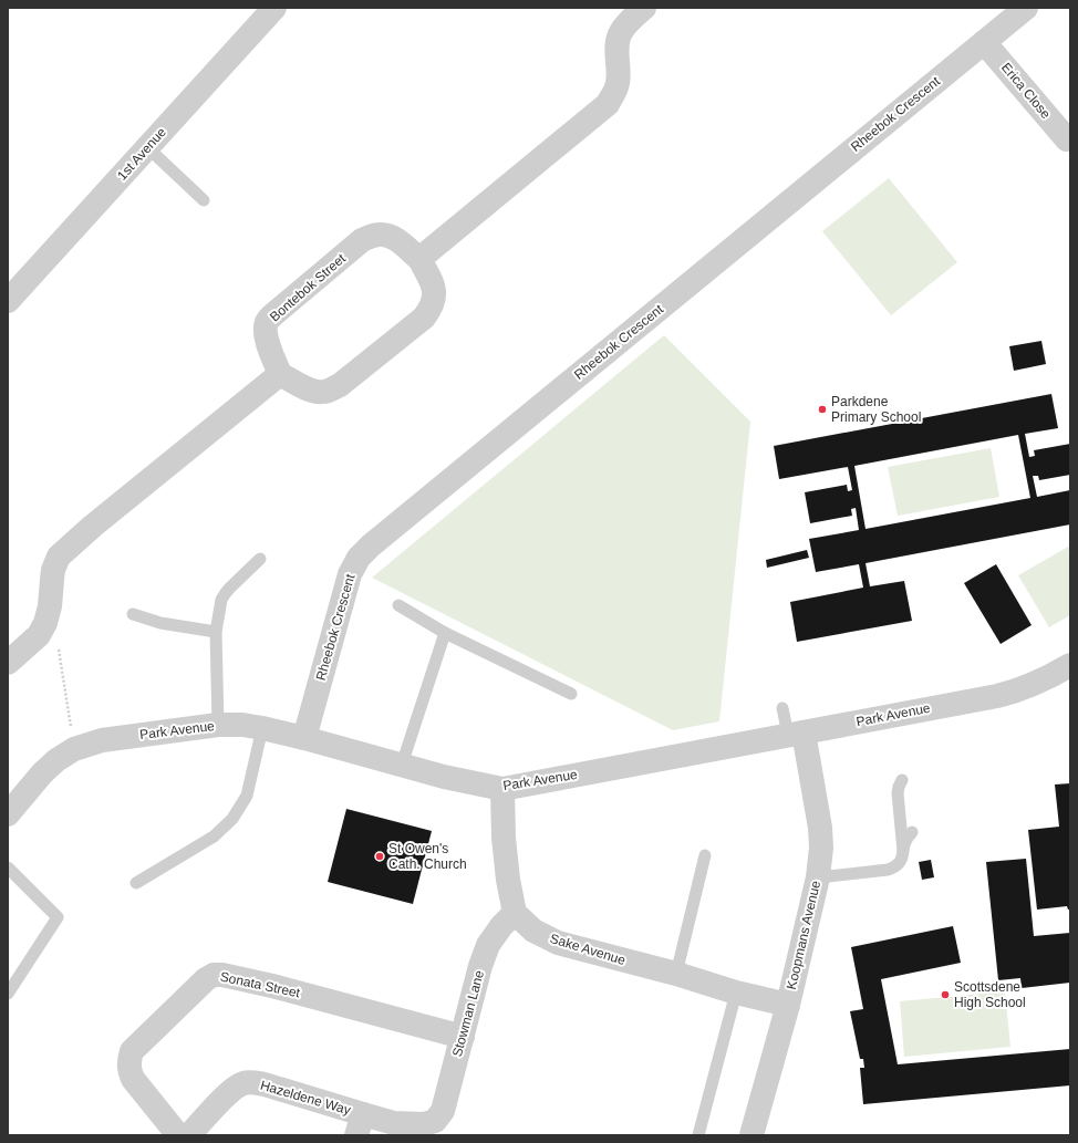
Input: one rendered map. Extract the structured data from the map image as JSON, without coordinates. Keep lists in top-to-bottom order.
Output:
{
  "streets": {
    "street": [
      "Erica Close",
      "Rheebok Crescent",
      "1st Avenue",
      "Bontebok Street",
      "Park Avenue",
      "Koopmans Avenue",
      "Sake Avenue",
      "Sonata Street",
      "Stowman Lane",
      "Hazeldene Way"
    ]
  },
  "crossings": [
    ["Erica Close", "Rheebok Crescent"],
    ["Rheebok Crescent", "Park Avenue"],
    ["Park Avenue", "Koopmans Avenue"],
    ["Koopmans Avenue", "Sake Avenue"],
    ["Sake Avenue", "Stowman Lane"],
    ["Sonata Street", "Stowman Lane"],
    ["Stowman Lane", "Hazeldene Way"]
  ],
  "places": ["Parkdene Primary School", "St Owen's Cath. Church", "Scottsdene High School"]
}
